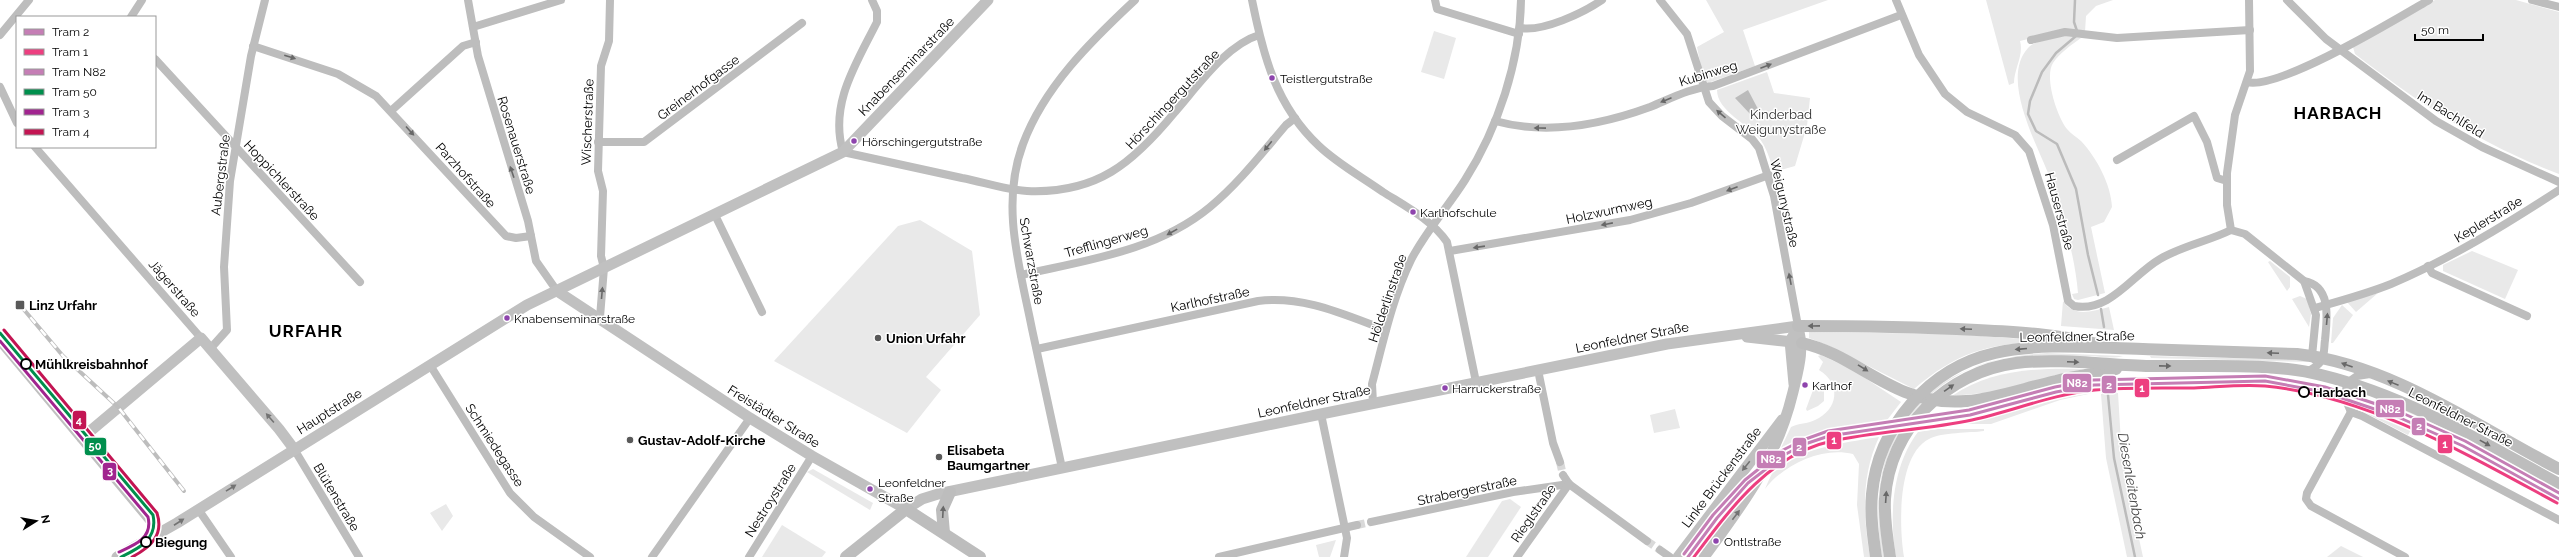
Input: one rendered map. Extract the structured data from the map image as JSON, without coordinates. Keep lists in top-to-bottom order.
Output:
{
  "streets": {
    "main road": ["Leonfeldner Straße", "Freistädter Straße"],
    "street": [
      "Knabenseminarstraße",
      "Kubinweg",
      "Greinerhofgasse",
      "Hörschingergutstraße",
      "Im Bachlfeld",
      "Wischerstraße",
      "Rosenauerstraße",
      "Aubergstraße",
      "Parzhofstraße",
      "Hoppichlerstraße",
      "Weigunystraße",
      "Holzwurmweg",
      "Hauserstraße",
      "Keplerstraße",
      "Trefflingerweg",
      "Schwarzstraße",
      "Jägerstraße",
      "Hölderlinstraße",
      "Karlhofstraße",
      "Hauptstraße",
      "Schmiedegasse",
      "Linke Brückenstraße",
      "Strabergerstraße",
      "Blütenstraße",
      "Nestroystraße",
      "Rieglstraße"
    ]
  },
  "crossings": [
    ["Knabenseminarstraße", "Hörschingergutstraße"],
    ["Knabenseminarstraße", "Wischerstraße"],
    ["Knabenseminarstraße", "Rosenauerstraße"],
    ["Knabenseminarstraße", "Hauptstraße"],
    ["Knabenseminarstraße", "Freistädter Straße"],
    ["Kubinweg", "Weigunystraße"],
    ["Kubinweg", "Hauserstraße"],
    ["Kubinweg", "Hölderlinstraße"],
    ["Greinerhofgasse", "Wischerstraße"],
    ["Hörschingergutstraße", "Schwarzstraße"],
    ["Rosenauerstraße", "Parzhofstraße"],
    ["Rosenauerstraße", "Hauptstraße"],
    ["Rosenauerstraße", "Freistädter Straße"],
    ["Aubergstraße", "Parzhofstraße"],
    ["Aubergstraße", "Hoppichlerstraße"],
    ["Aubergstraße", "Jägerstraße"],
    ["Weigunystraße", "Holzwurmweg"],
    ["Weigunystraße", "Leonfeldner Straße"],
    ["Weigunystraße", "Linke Brückenstraße"],
    ["Trefflingerweg", "Schwarzstraße"],
    ["Schwarzstraße", "Karlhofstraße"],
    ["Schwarzstraße", "Leonfeldner Straße"],
    ["Jägerstraße", "Hauptstraße"],
    ["Jägerstraße", "Blütenstraße"],
    ["Hölderlinstraße", "Karlhofstraße"],
    ["Hölderlinstraße", "Leonfeldner Straße"],
    ["Leonfeldner Straße", "Freistädter Straße"],
    ["Leonfeldner Straße", "Linke Brückenstraße"],
    ["Hauptstraße", "Freistädter Straße"],
    ["Hauptstraße", "Schmiedegasse"],
    ["Hauptstraße", "Blütenstraße"],
    ["Freistädter Straße", "Nestroystraße"],
    ["Strabergerstraße", "Rieglstraße"]
  ],
  "one_way": [
    "Rosenauerstraße",
    "Parzhofstraße",
    "Weigunystraße",
    "Holzwurmweg",
    "Trefflingerweg"
  ],
  "districts": ["HARBACH", "URFAHR"],
  "water": ["Diesenleitenbach"],
  "parks": ["Kinderbad Weigunystraße"],
  "places": {
    "other": [
      "Teistlergutstraße",
      "Hörschingergutstraße",
      "Karlhofschule",
      "Knabenseminarstraße",
      "Union Urfahr",
      "Mühlkreisbahnhof",
      "Karlhof",
      "Harruckerstraße",
      "Harbach",
      "Gustav-Adolf-Kirche",
      "Elisabeta Baumgartner",
      "Leonfeldner Straße",
      "Ontlstraße",
      "Biegung"
    ],
    "transit": ["Linz Urfahr"]
  },
  "lines": [
    "tram line 4",
    "tram line 50",
    "tram line 3",
    "tram line N82",
    "tram line 2",
    "tram line 1"
  ],
  "legend": [
    "Tram 2",
    "Tram 1",
    "Tram N82",
    "Tram 50",
    "Tram 3",
    "Tram 4"
  ],
  "scale_bar": "50 m",
  "north": "right"
}
